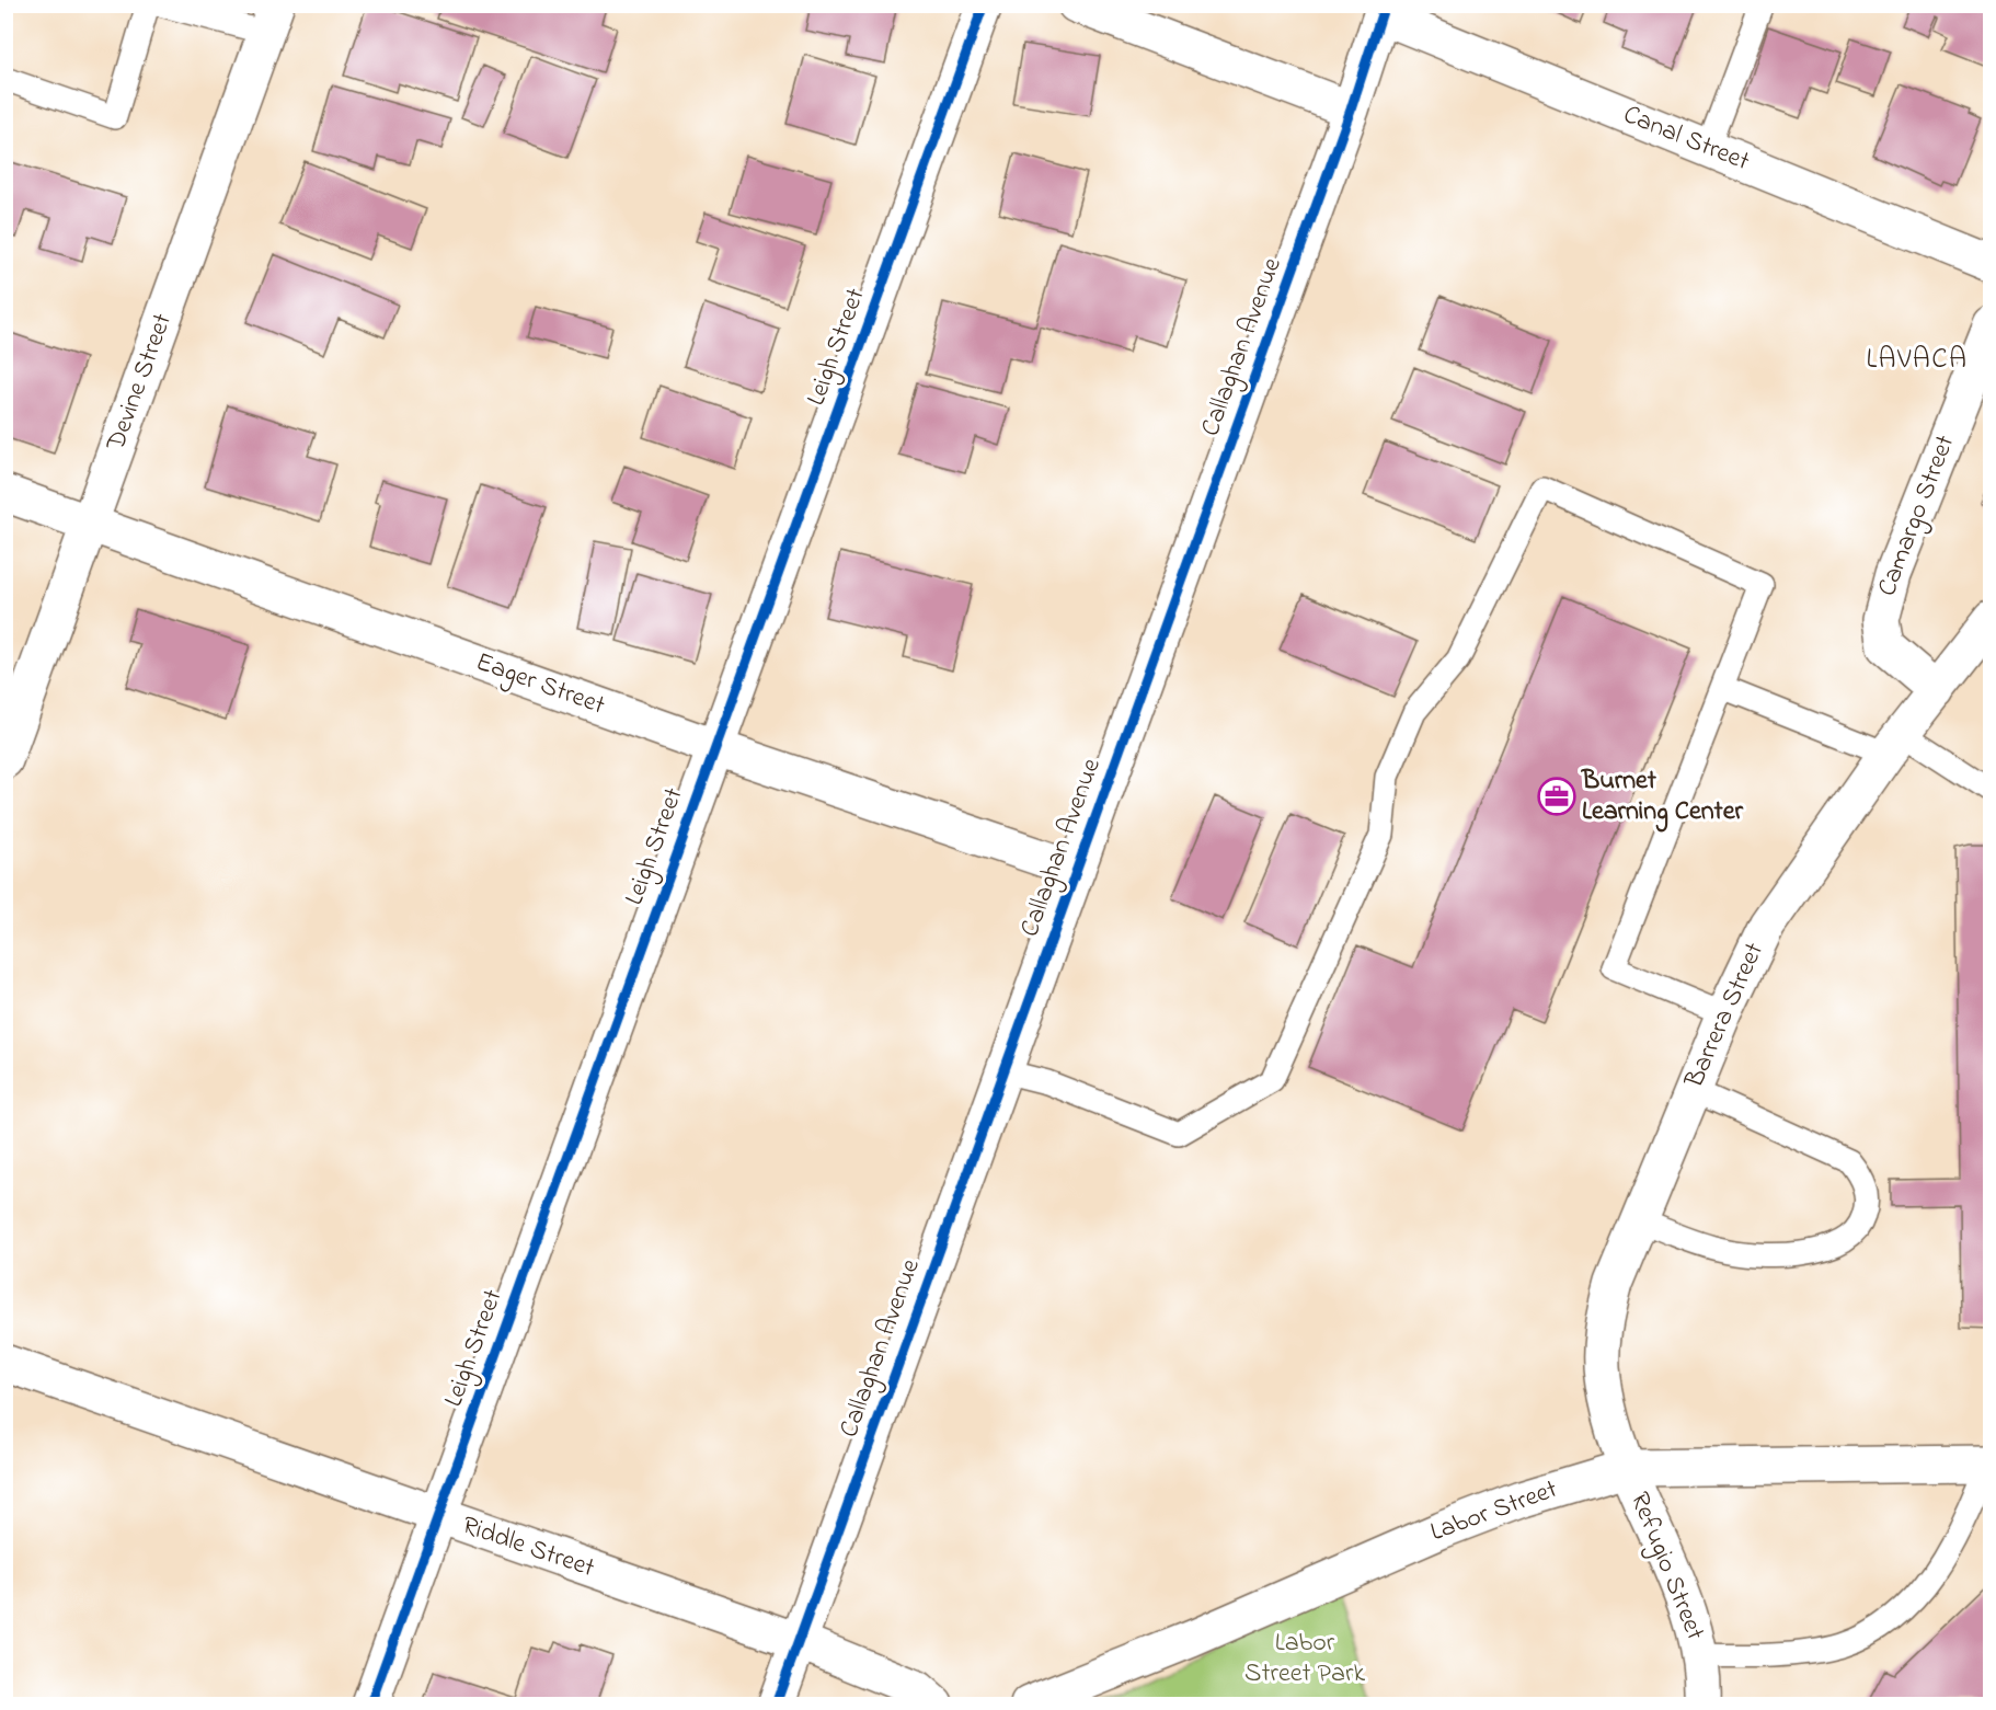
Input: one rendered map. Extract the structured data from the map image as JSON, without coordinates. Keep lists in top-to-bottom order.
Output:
{
  "streets": {
    "street": [
      "Canal Street",
      "Leigh Street",
      "Callaghan Avenue",
      "Devine Street",
      "Camargo Street",
      "Eager Street",
      "Barrera Street",
      "Labor Street",
      "Riddle Street",
      "Refugio Street"
    ]
  },
  "crossings": [
    ["Canal Street", "Callaghan Avenue"],
    ["Leigh Street", "Eager Street"],
    ["Leigh Street", "Riddle Street"],
    ["Callaghan Avenue", "Eager Street"],
    ["Callaghan Avenue", "Riddle Street"],
    ["Devine Street", "Eager Street"],
    ["Camargo Street", "Barrera Street"],
    ["Barrera Street", "Labor Street"],
    ["Barrera Street", "Refugio Street"],
    ["Labor Street", "Refugio Street"]
  ],
  "districts": ["LAVACA"],
  "parks": ["Labor Street Park"],
  "places": {
    "office": ["Burnet Learning Center"]
  }
}
